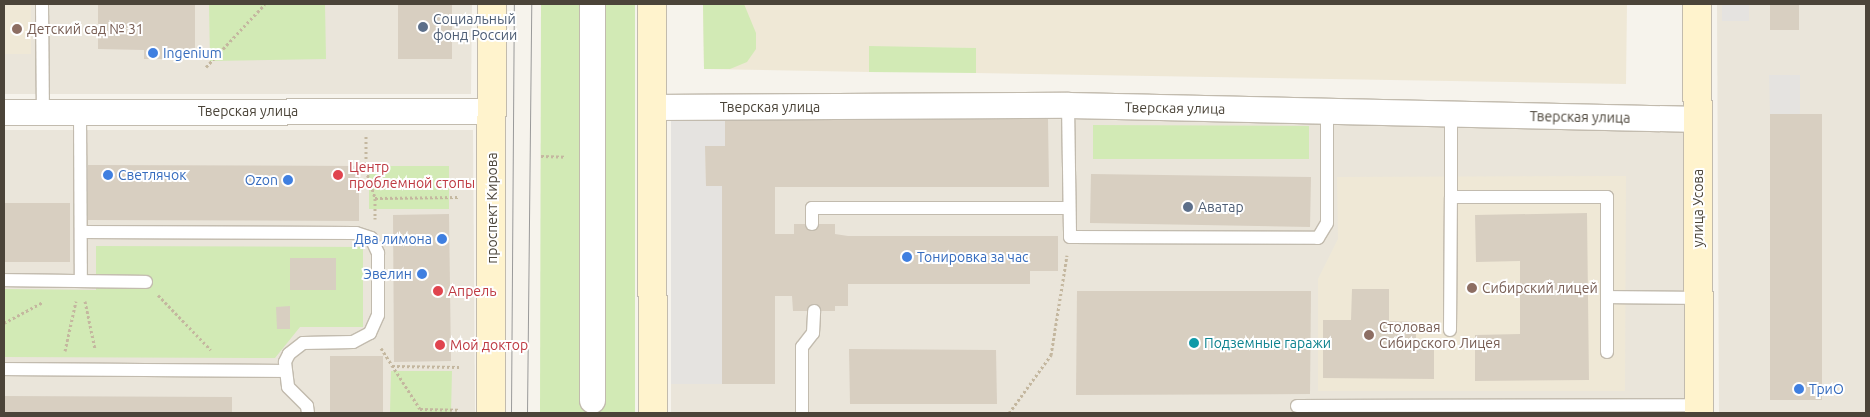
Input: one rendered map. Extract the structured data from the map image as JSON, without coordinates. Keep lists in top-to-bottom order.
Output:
{
  "streets": {
    "main road": ["проспект Кирова", "улица Усова"],
    "street": ["Тверская улица"]
  },
  "crossings": [
    ["Тверская улица", "проспект Кирова"],
    ["Тверская улица", "улица Усова"]
  ],
  "places": [
    "Социальный фонд России",
    "Детский сад № 31",
    "Ingenium",
    "Светлячок",
    "Центр проблемной стопы",
    "Ozon",
    "Аватар",
    "Два лимона",
    "Тонировка за час",
    "Эвелин",
    "Сибирский лицей",
    "Апрель",
    "Столовая Сибирского Лицея",
    "Подземные гаражи",
    "Мой доктор",
    "ТриО"
  ]
}
